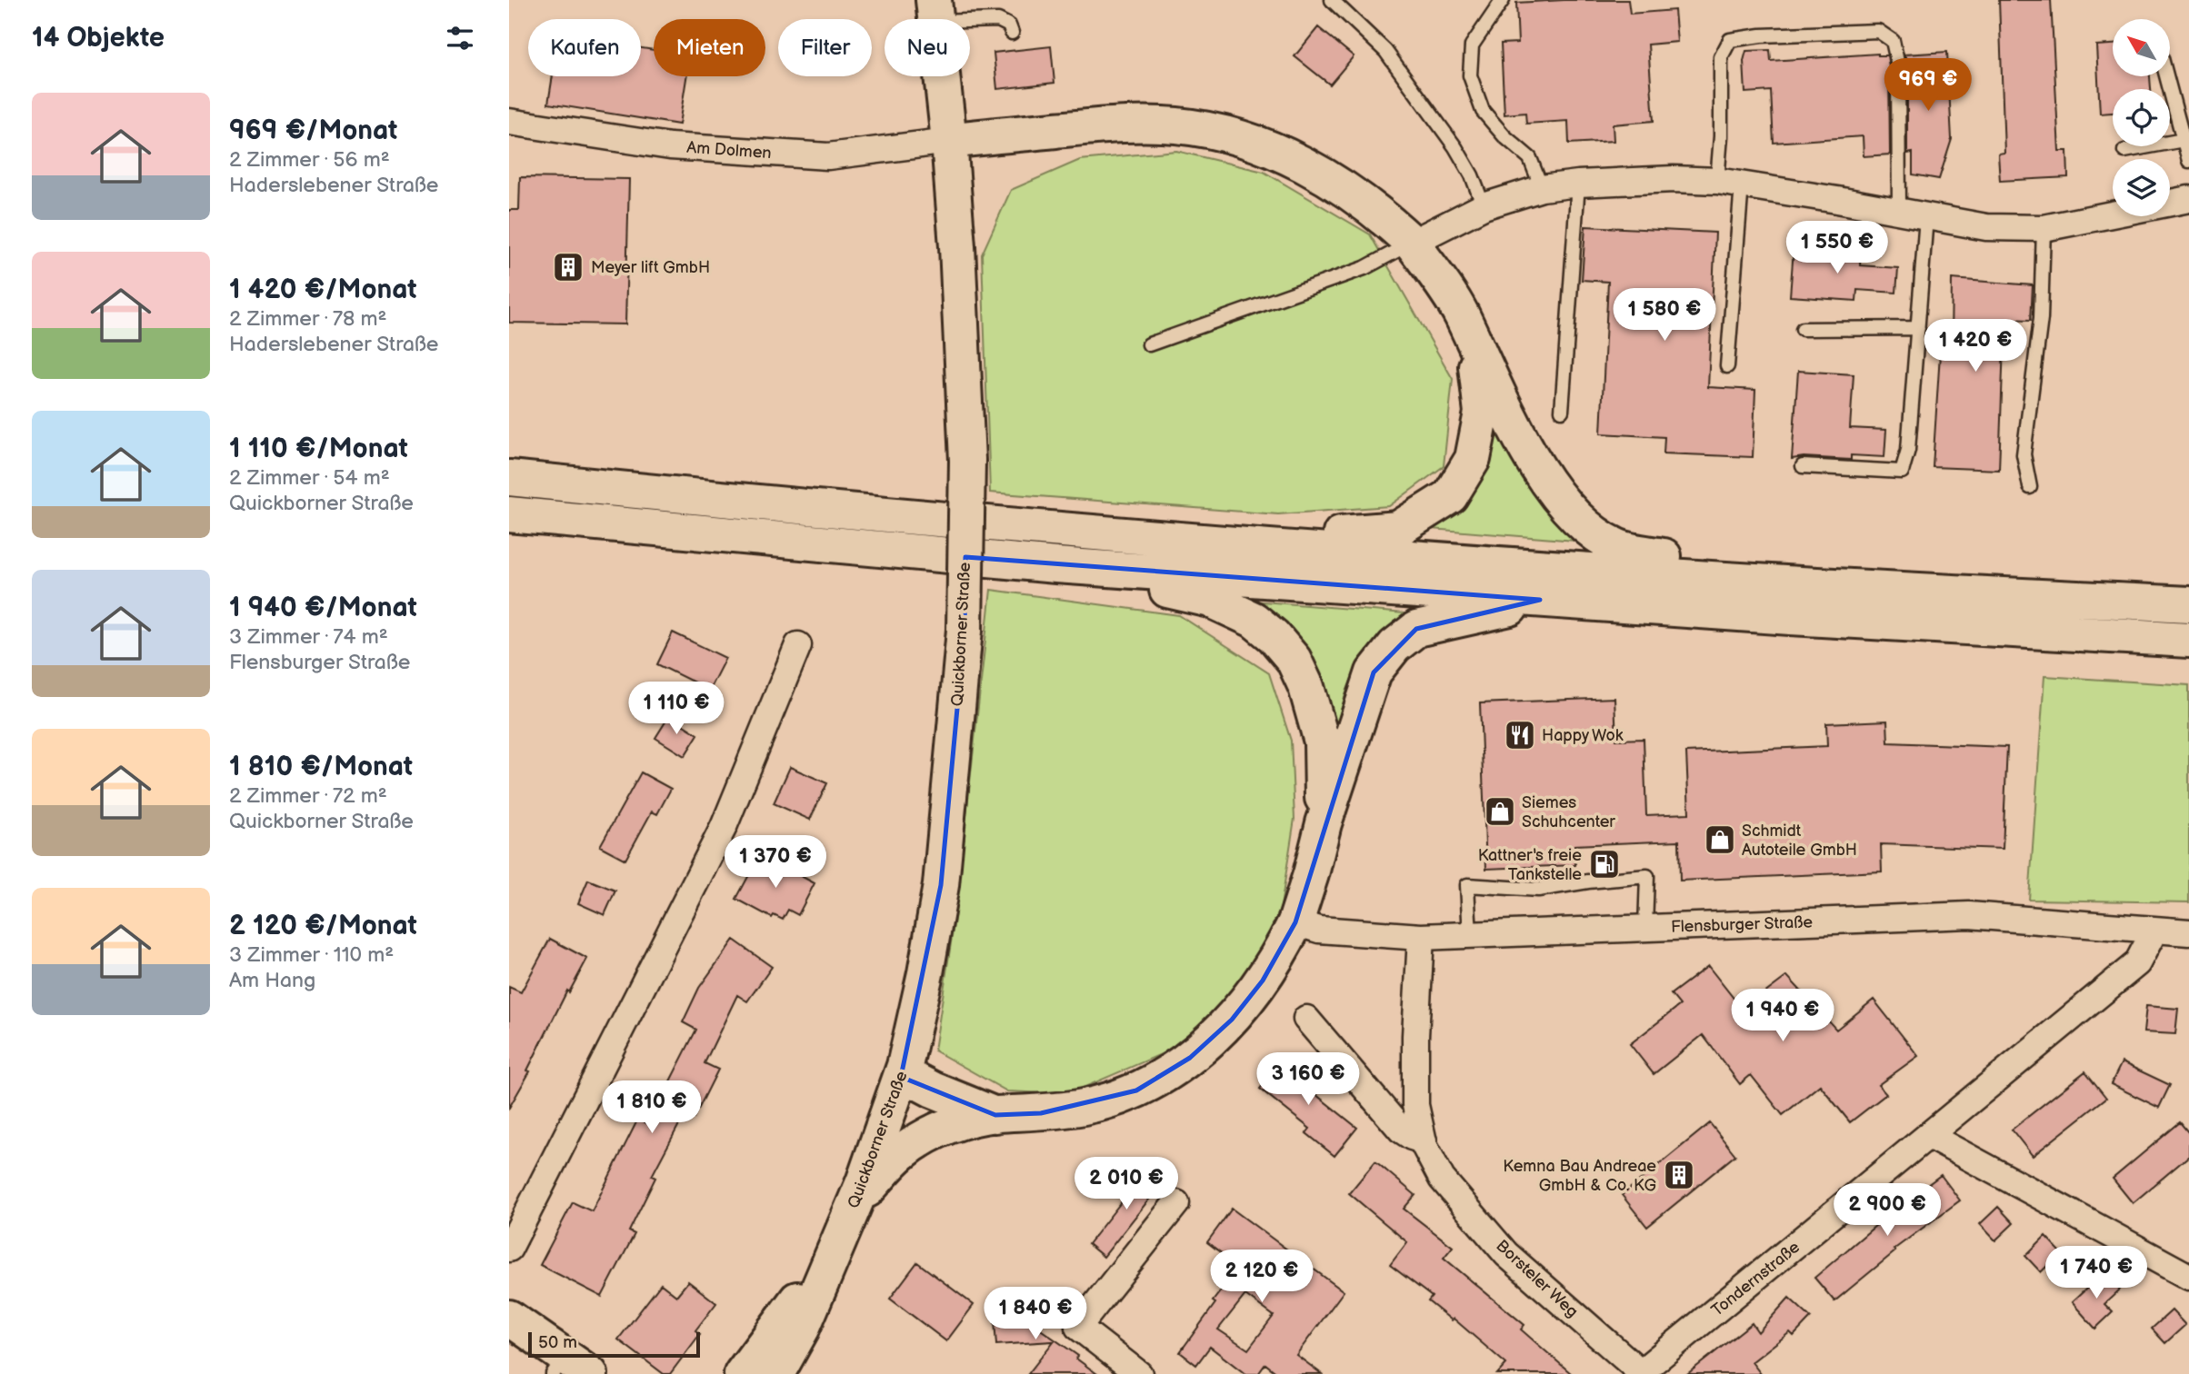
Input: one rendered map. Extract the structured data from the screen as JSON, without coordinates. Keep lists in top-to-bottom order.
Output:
{
  "streets": {
    "main road": ["Quickborner Straße"],
    "street": [
      "Am Dolmen",
      "Flensburger Straße",
      "Borsteler Weg",
      "Tondernstraße"
    ]
  },
  "crossings": [
    ["Am Dolmen", "Quickborner Straße"],
    ["Flensburger Straße", "Borsteler Weg"],
    ["Flensburger Straße", "Tondernstraße"],
    ["Borsteler Weg", "Tondernstraße"]
  ],
  "places": {
    "building": ["Meyer lift GmbH", "Kemna Bau Andreae GmbH & Co. KG"],
    "restaurant": ["Happy Wok"],
    "shop": ["Siemes Schuhcenter", "Schmidt Autoteile GmbH"],
    "fuel station": ["Kattner's freie Tankstelle"]
  },
  "scale_bar": "50 m",
  "north": "top left",
  "page": {
    "heading": "14 Objekte",
    "chip": [
      "Kaufen",
      "Mieten",
      "Filter",
      "Neu"
    ],
    "price": [
      "969 €",
      "1 550 €",
      "1 580 €",
      "1 420 €",
      "1 110 €",
      "1 370 €",
      "1 940 €",
      "3 160 €",
      "1 810 €",
      "2 010 €",
      "2 900 €",
      "1 740 €",
      "2 120 €",
      "1 840 €"
    ],
    "list": [
      {
        "name": "969 €/Monat",
        "note": "2 Zimmer · 56 m² · Haderslebener Straße"
      },
      {
        "name": "1 420 €/Monat",
        "note": "2 Zimmer · 78 m² · Haderslebener Straße"
      },
      {
        "name": "1 110 €/Monat",
        "note": "2 Zimmer · 54 m² · Quickborner Straße"
      },
      {
        "name": "1 940 €/Monat",
        "note": "3 Zimmer · 74 m² · Flensburger Straße"
      },
      {
        "name": "1 810 €/Monat",
        "note": "2 Zimmer · 72 m² · Quickborner Straße"
      },
      {
        "name": "2 120 €/Monat",
        "note": "3 Zimmer · 110 m² · Am Hang"
      }
    ],
    "scale": "50 m"
  }
}
